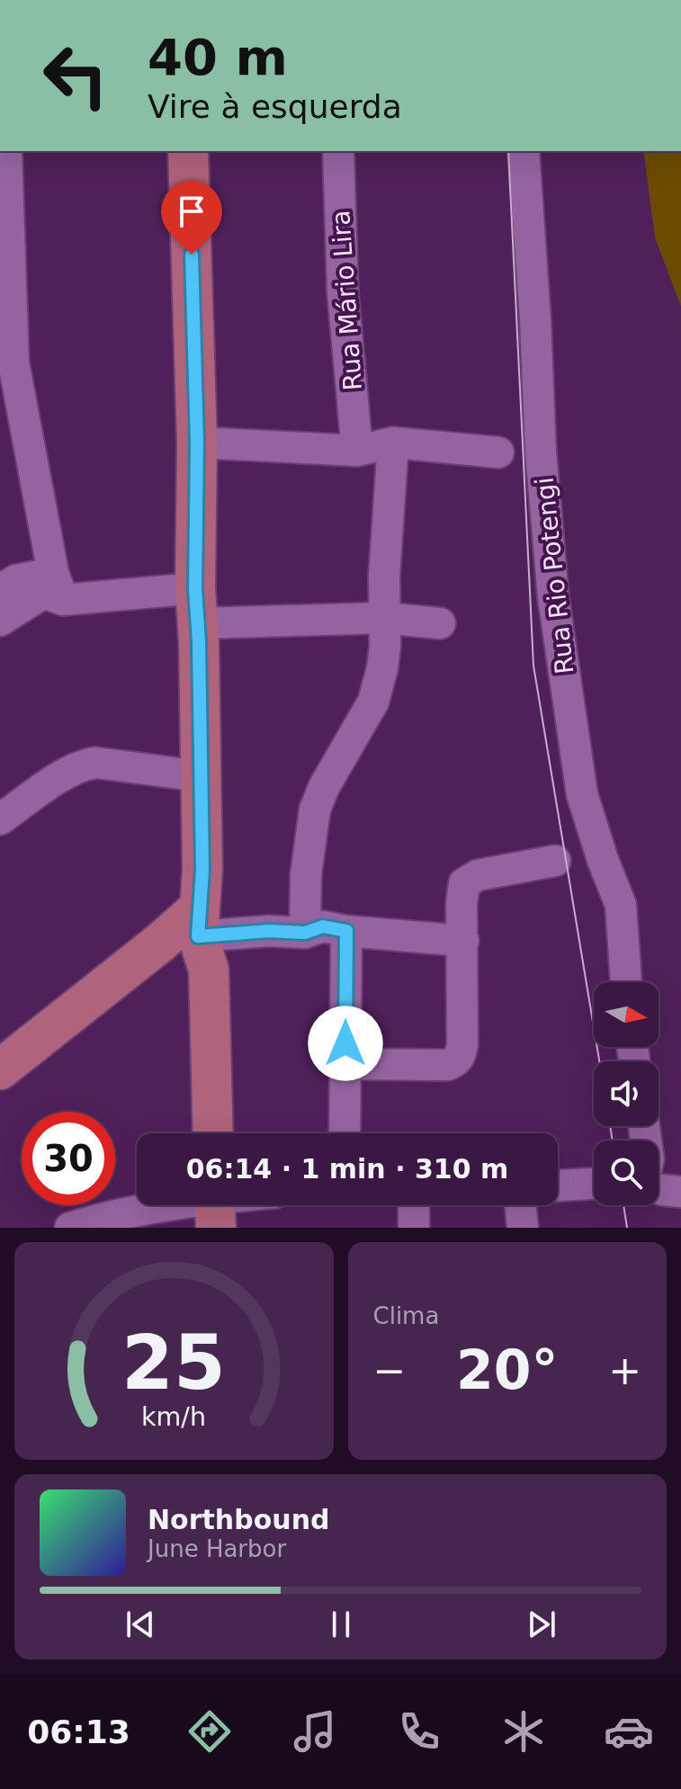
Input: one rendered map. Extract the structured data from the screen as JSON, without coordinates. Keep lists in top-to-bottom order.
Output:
{
  "streets": {
    "street": ["Rua Mário Lira", "Rua Rio Potengi"]
  },
  "north": "right",
  "page": {
    "turn": ["40 m", "Vire à esquerda"],
    "limit": "30",
    "trip": "06:14 · 1 min · 310 m",
    "tile": "Clima",
    "heat": ["−", "20°", "+"],
    "song": ["Northbound", "June Harbor"],
    "tabs": "06:13",
    "gauge": ["25", "km/h"]
  }
}
